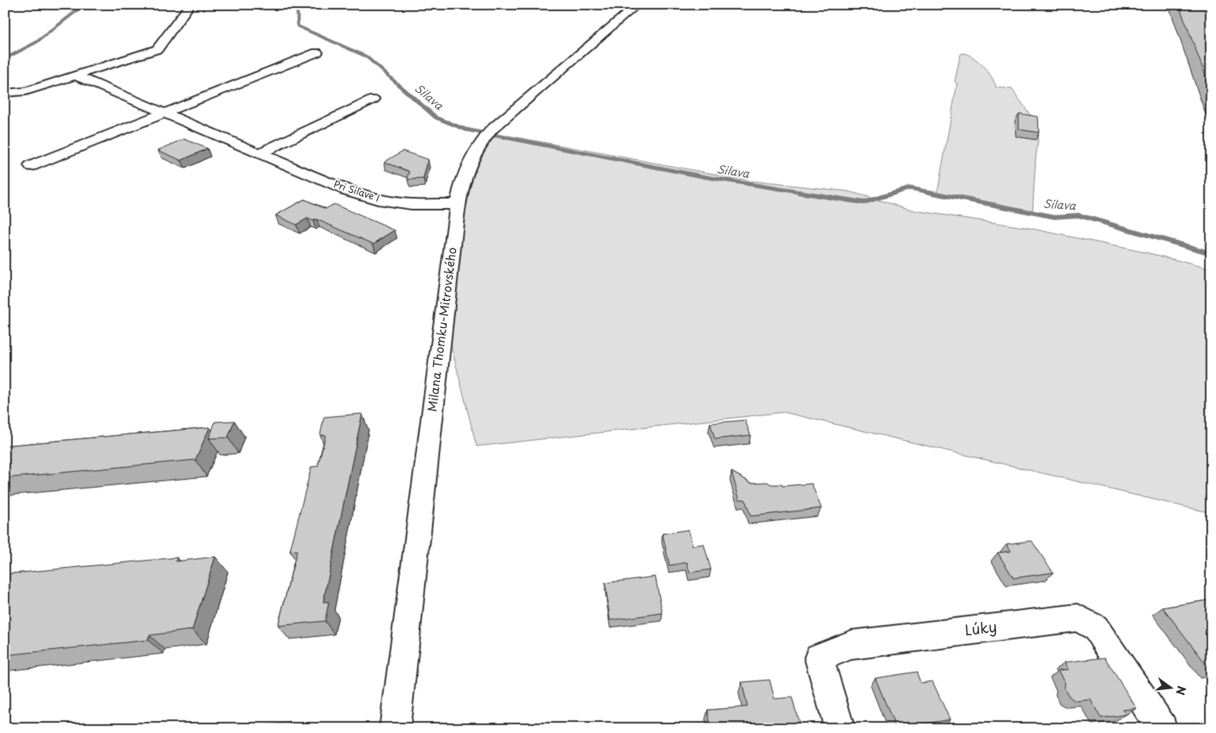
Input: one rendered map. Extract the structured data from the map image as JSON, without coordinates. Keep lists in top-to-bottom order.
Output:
{
  "streets": {
    "street": ["Pri Siľave I", "Milana Thomku-Mitrovského", "Lúky"]
  },
  "crossings": [
    ["Pri Siľave I", "Milana Thomku-Mitrovského"]
  ],
  "water": ["Silava"],
  "north": "right"
}
